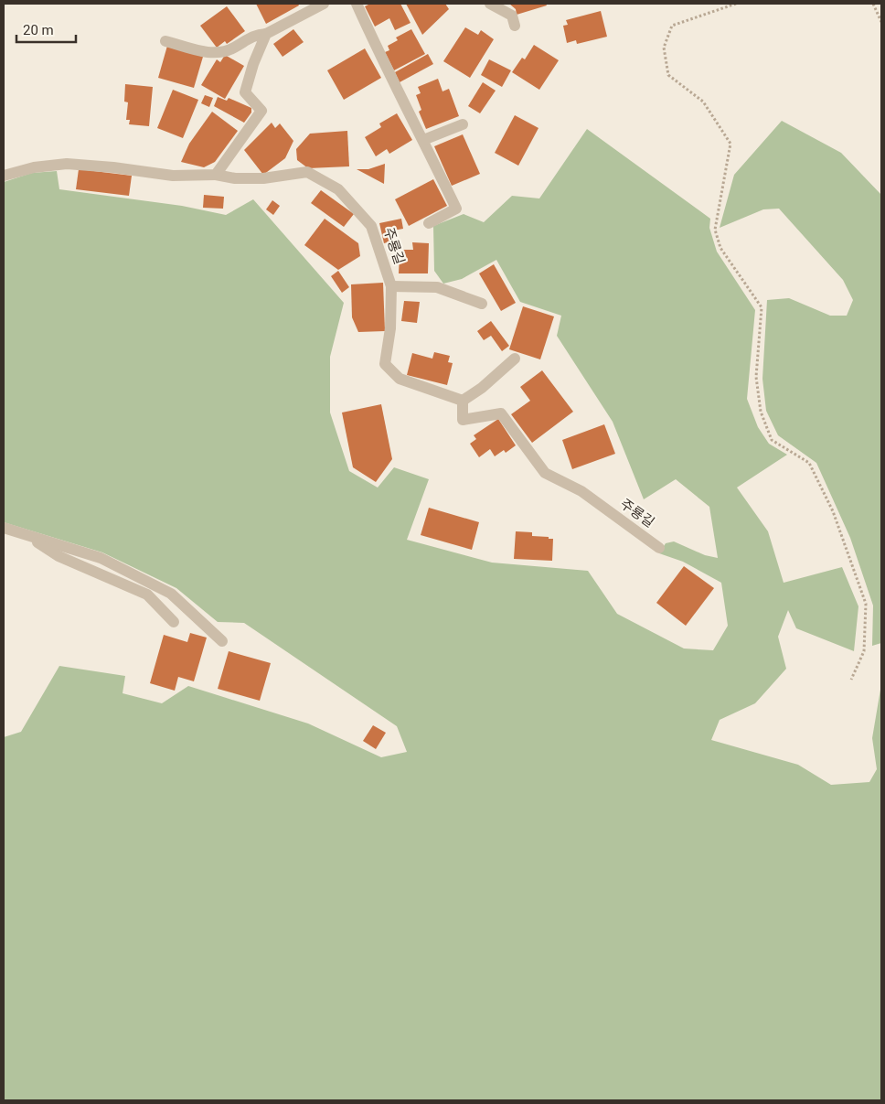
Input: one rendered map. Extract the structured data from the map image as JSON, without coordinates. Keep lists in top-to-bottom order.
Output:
{
  "streets": {
    "street": ["주룡길"]
  },
  "scale_bar": "20 m"
}
